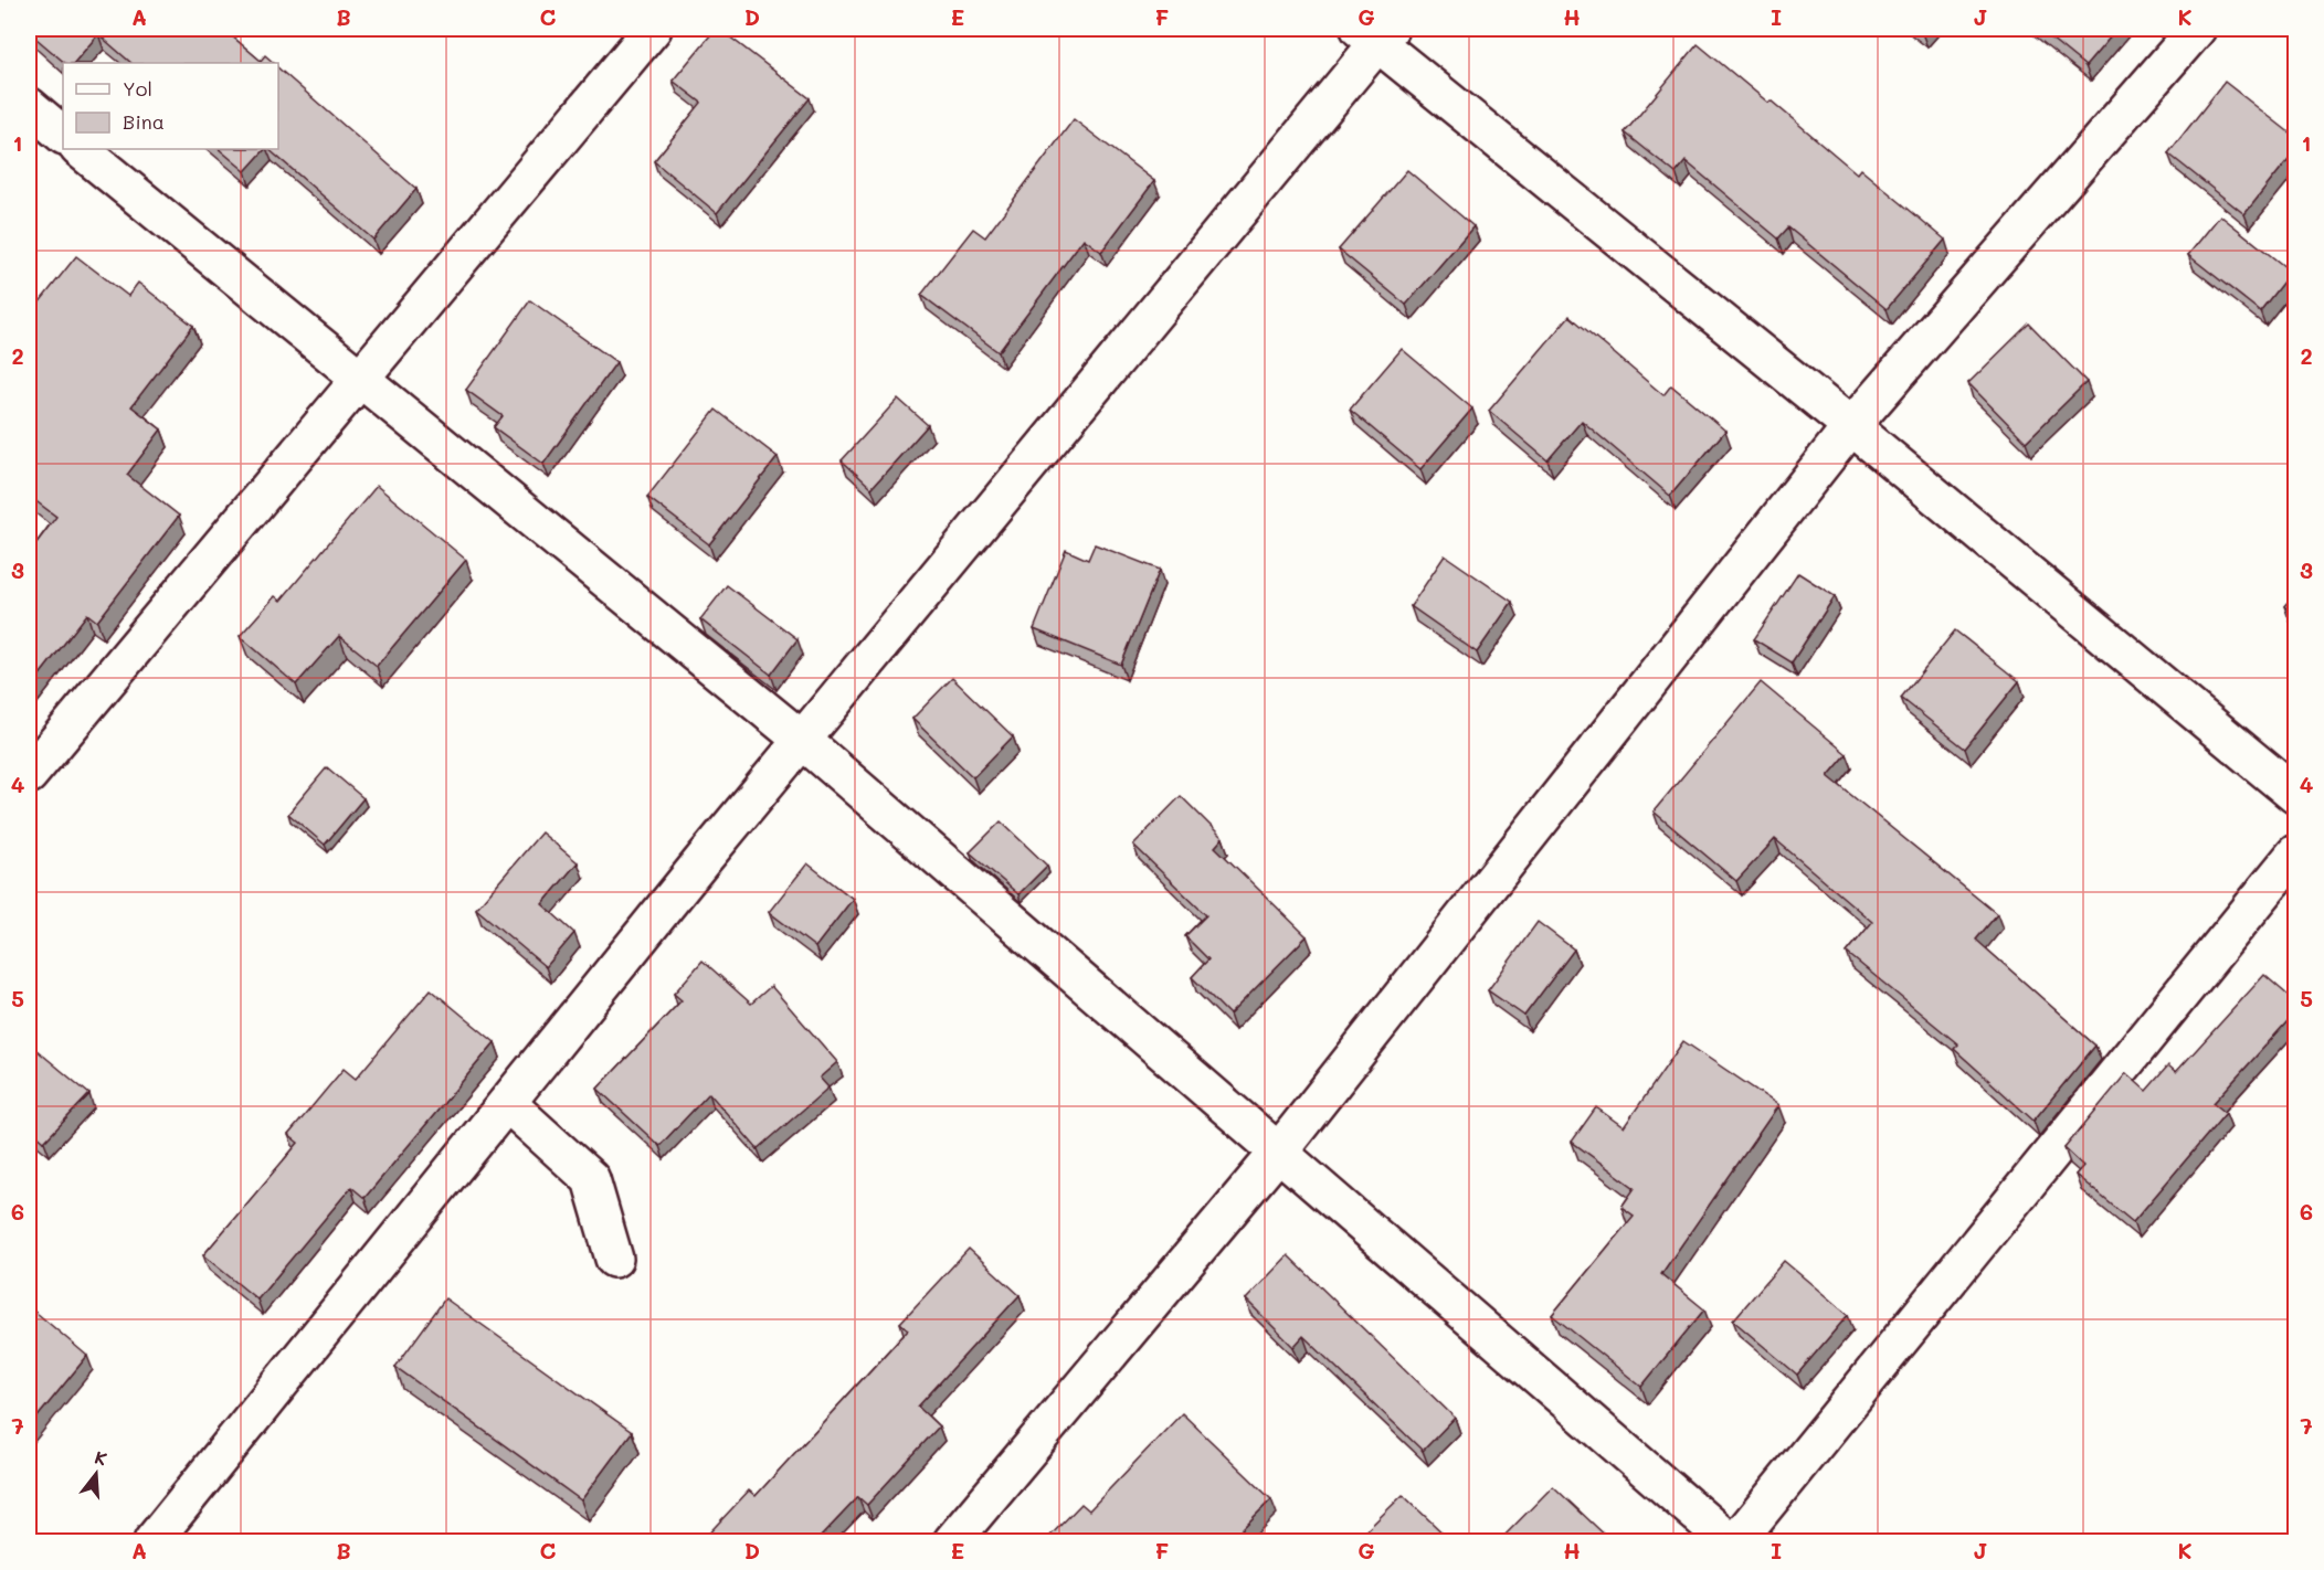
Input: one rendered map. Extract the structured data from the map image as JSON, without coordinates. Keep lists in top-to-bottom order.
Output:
{
  "legend": ["Yol", "Bina"],
  "north": "top",
  "grid": {
    "columns": [
      "A",
      "B",
      "C",
      "D",
      "E",
      "F",
      "G",
      "H",
      "I",
      "J",
      "K"
    ],
    "rows": [
      "1",
      "2",
      "3",
      "4",
      "5",
      "6",
      "7"
    ]
  }
}
